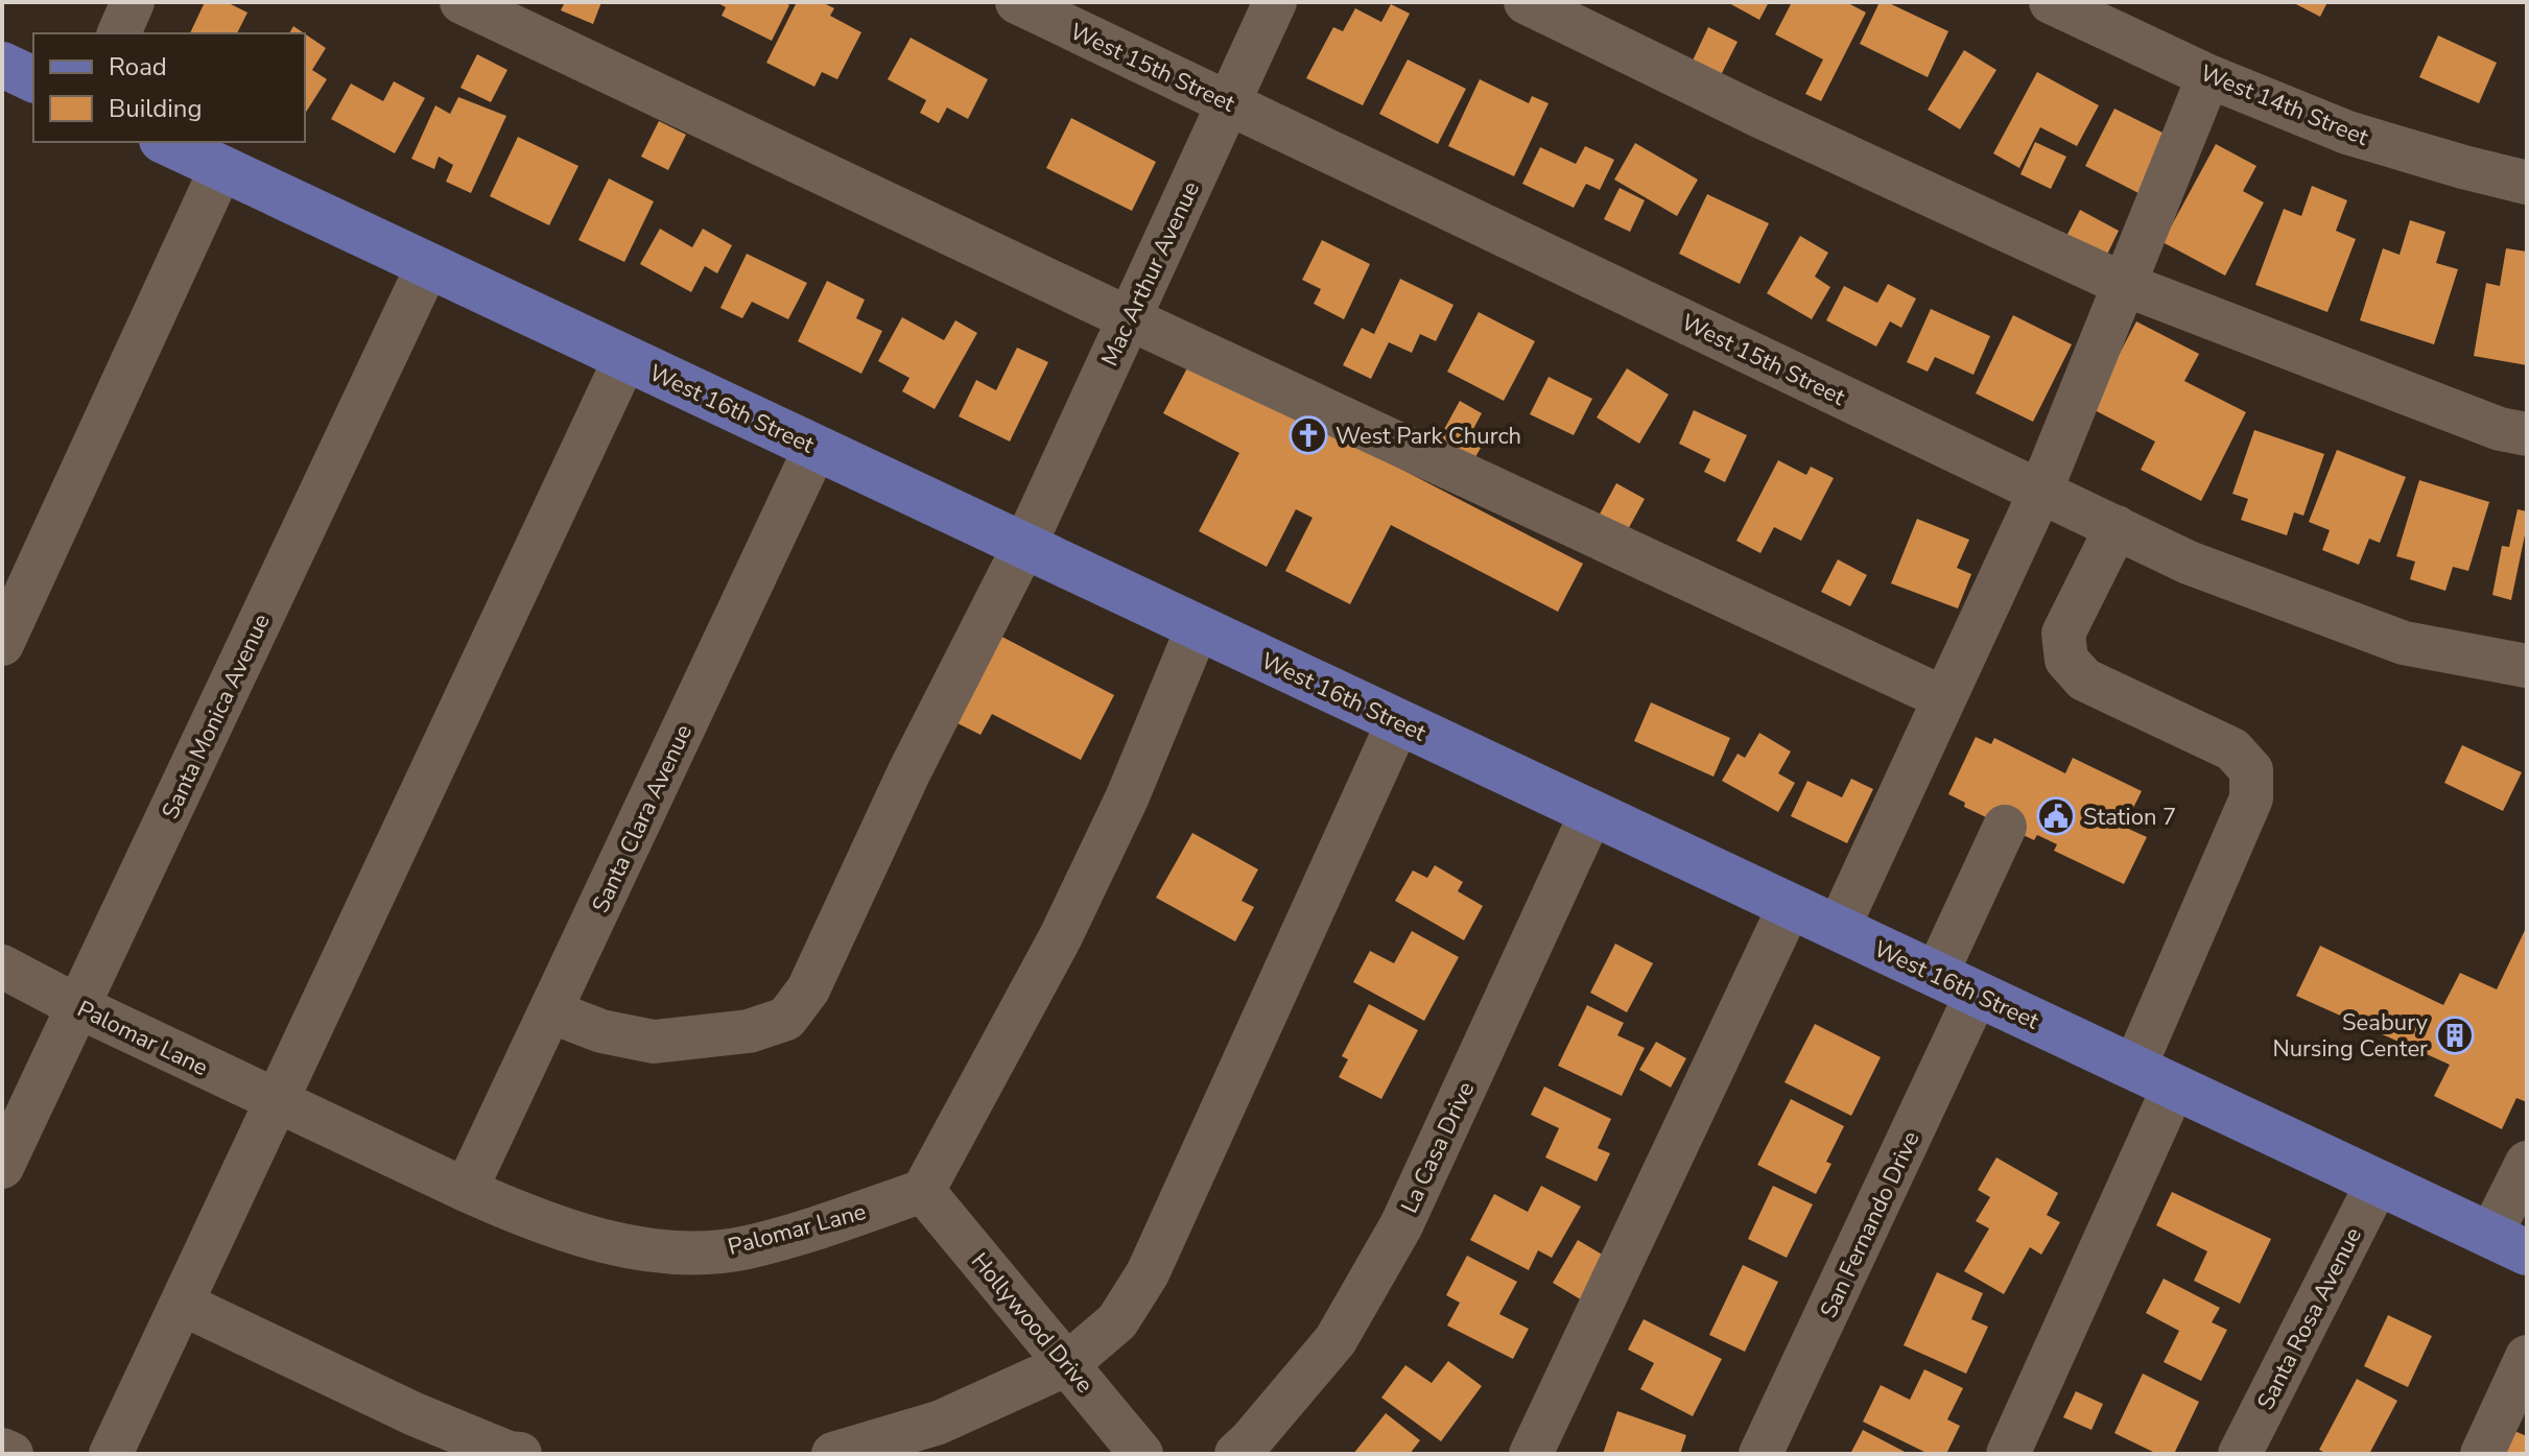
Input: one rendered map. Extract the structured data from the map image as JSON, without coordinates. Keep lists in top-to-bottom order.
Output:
{
  "streets": {
    "main road": ["West 16th Street"],
    "street": [
      "West 15th Street",
      "West 14th Street",
      "Mac Arthur Avenue",
      "Santa Monica Avenue",
      "Santa Clara Avenue",
      "Palomar Lane",
      "La Casa Drive",
      "San Fernando Drive",
      "Santa Rosa Avenue",
      "Hollywood Drive"
    ]
  },
  "crossings": [
    ["West 15th Street", "Mac Arthur Avenue"],
    ["Mac Arthur Avenue", "West 16th Street"],
    ["Mac Arthur Avenue", "Santa Clara Avenue"],
    ["West 16th Street", "Santa Monica Avenue"],
    ["West 16th Street", "Santa Clara Avenue"],
    ["West 16th Street", "La Casa Drive"],
    ["West 16th Street", "San Fernando Drive"],
    ["West 16th Street", "Santa Rosa Avenue"],
    ["Santa Monica Avenue", "Palomar Lane"],
    ["Santa Clara Avenue", "Palomar Lane"],
    ["Palomar Lane", "Hollywood Drive"]
  ],
  "places": {
    "church": ["West Park Church"],
    "public building": ["Station 7"],
    "building": ["Seabury Nursing Center"]
  },
  "legend": ["Road", "Building"]
}
